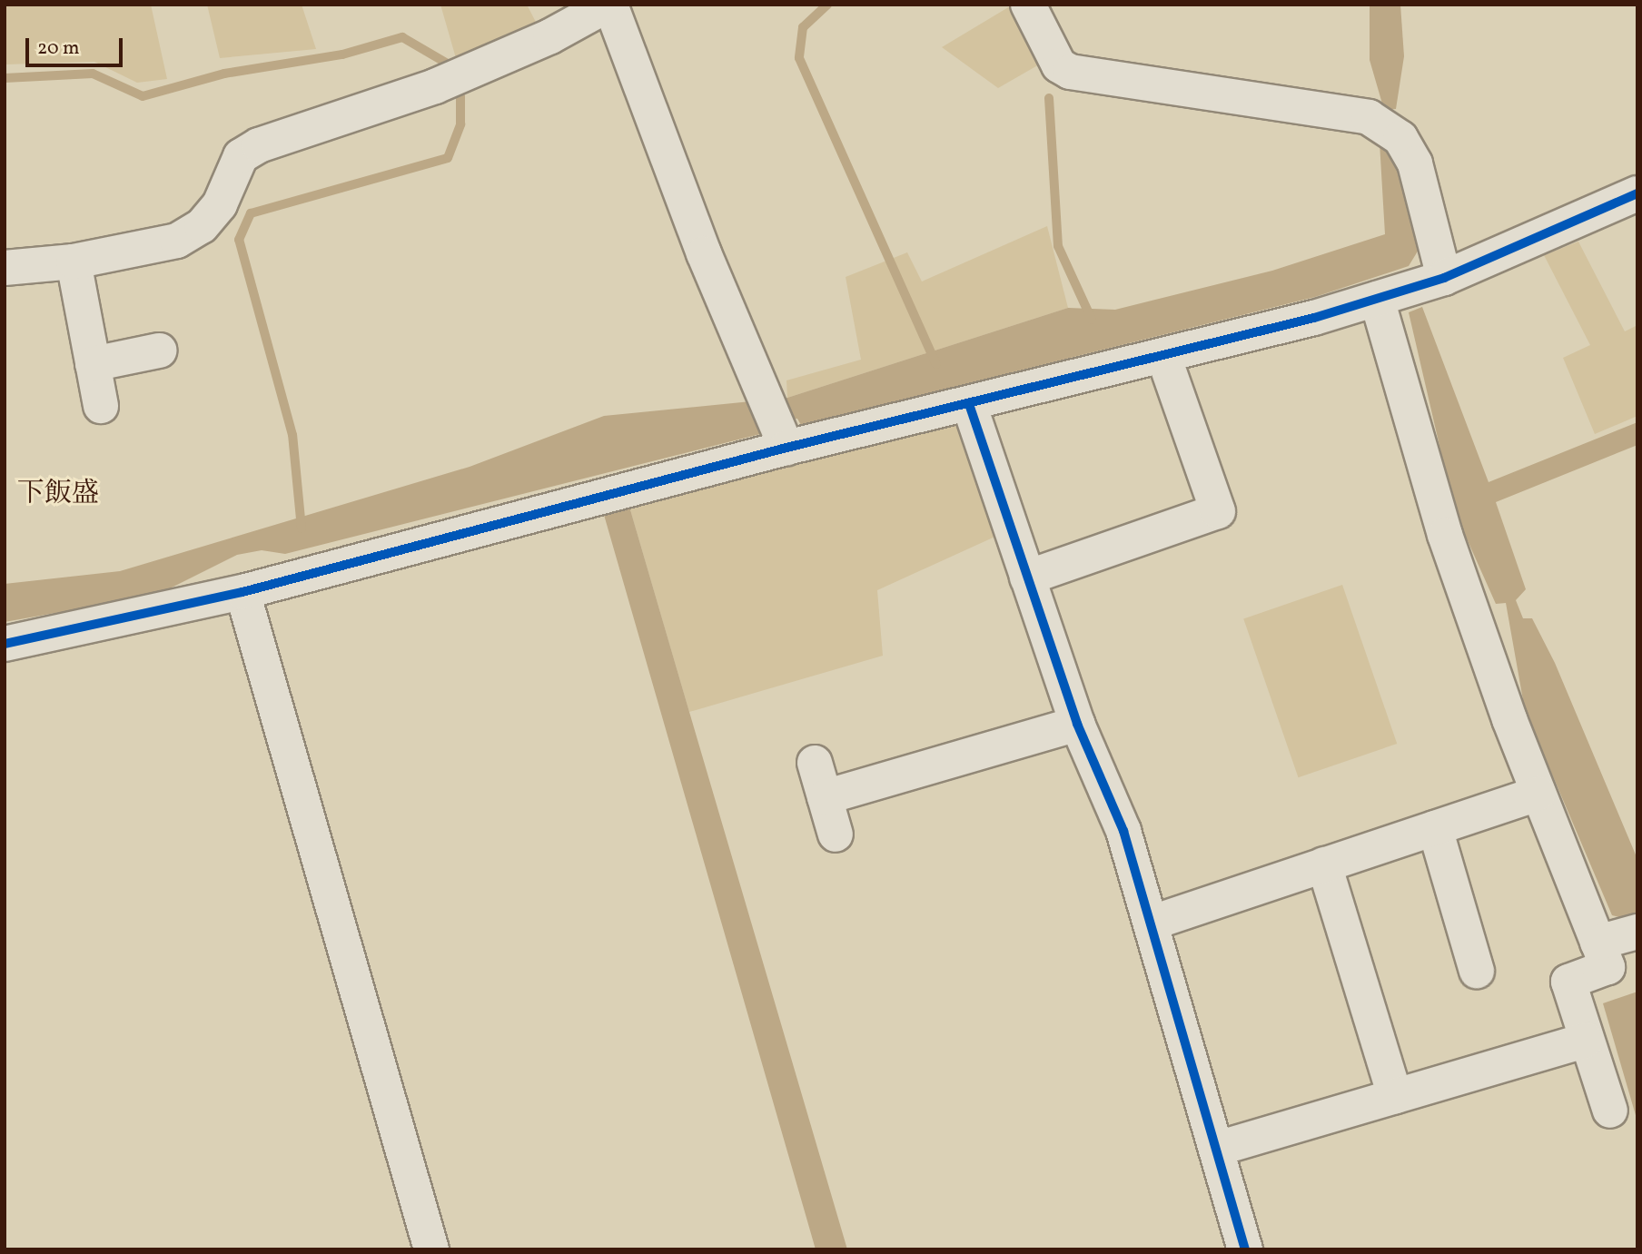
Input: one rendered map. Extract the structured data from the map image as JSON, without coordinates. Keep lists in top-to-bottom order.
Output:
{
  "districts": ["下飯盛"],
  "scale_bar": "20 m"
}
